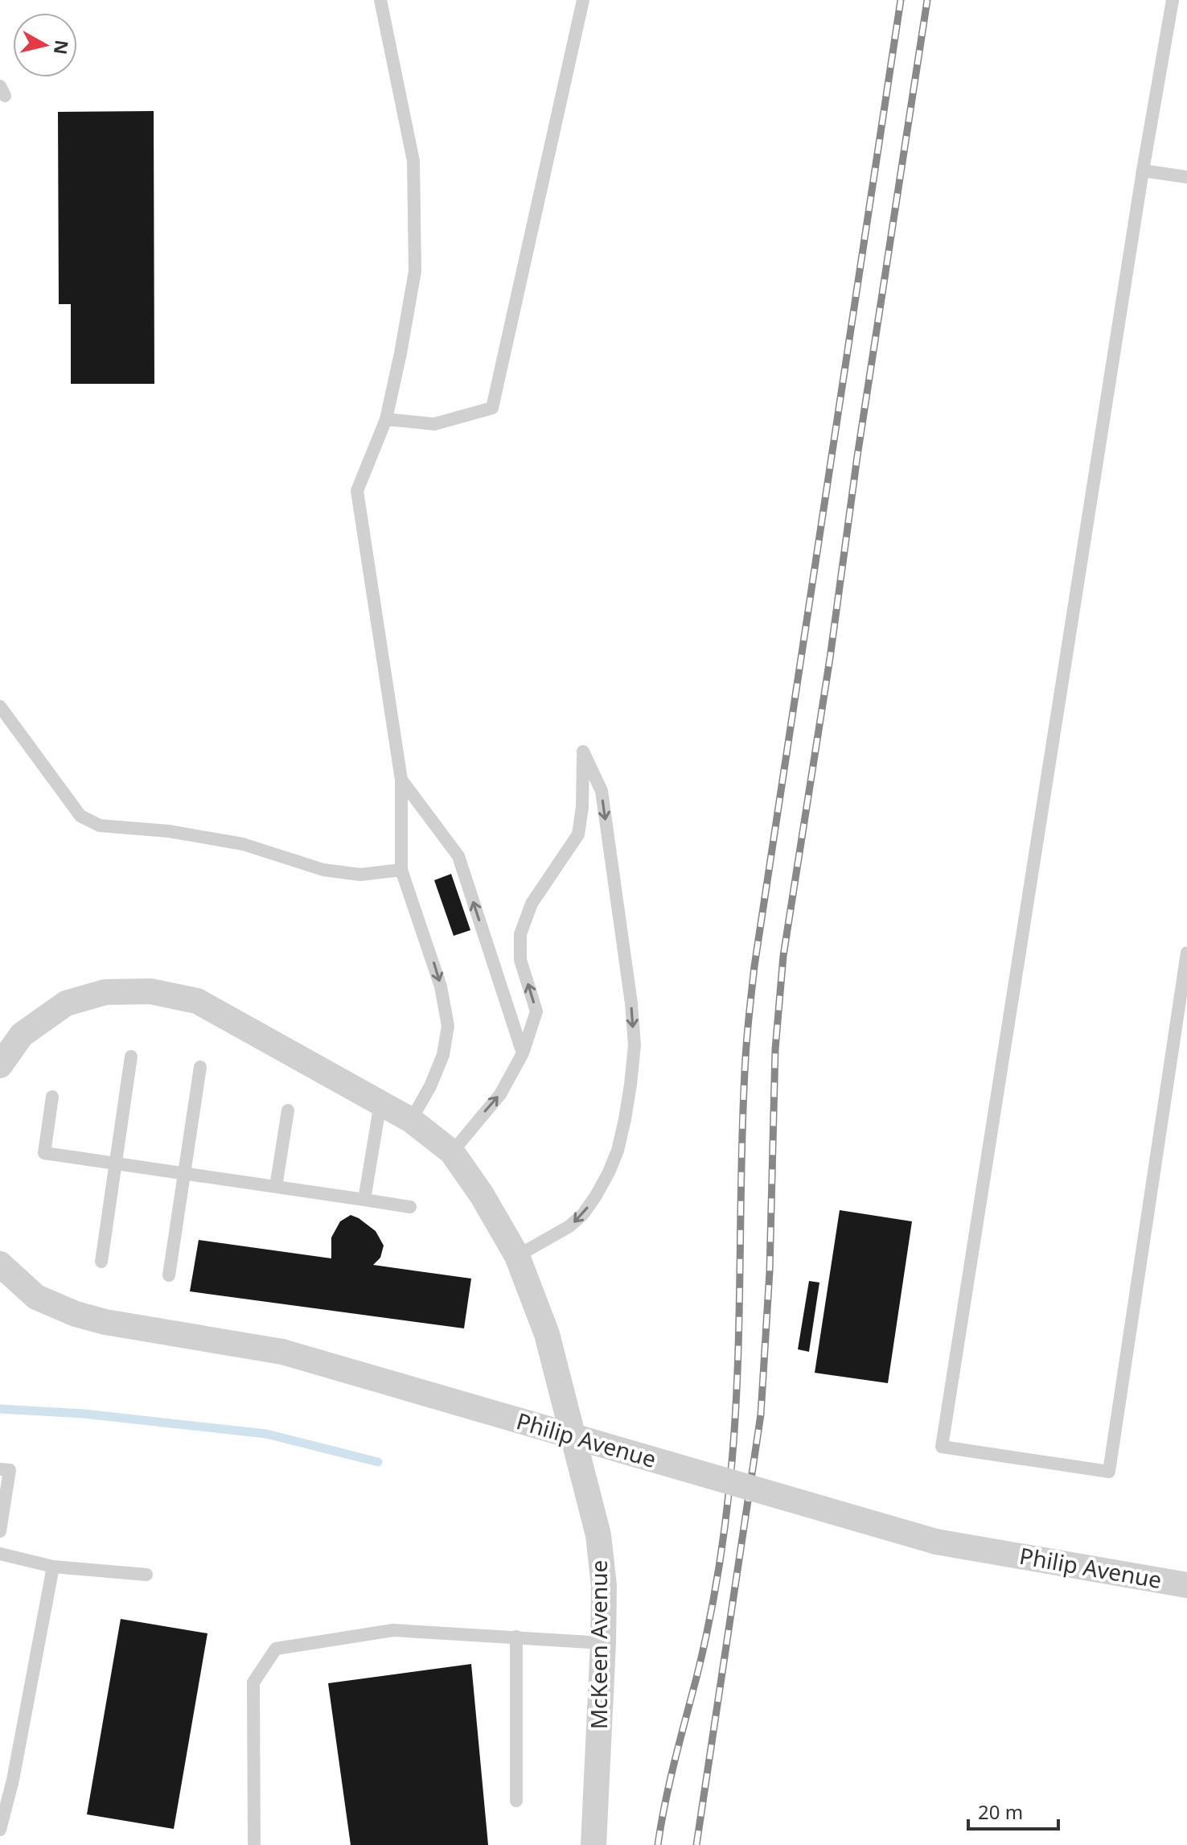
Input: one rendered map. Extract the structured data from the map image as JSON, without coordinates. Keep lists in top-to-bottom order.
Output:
{
  "streets": {
    "street": ["Philip Avenue", "McKeen Avenue"]
  },
  "scale_bar": "20 m",
  "north": "right"
}
